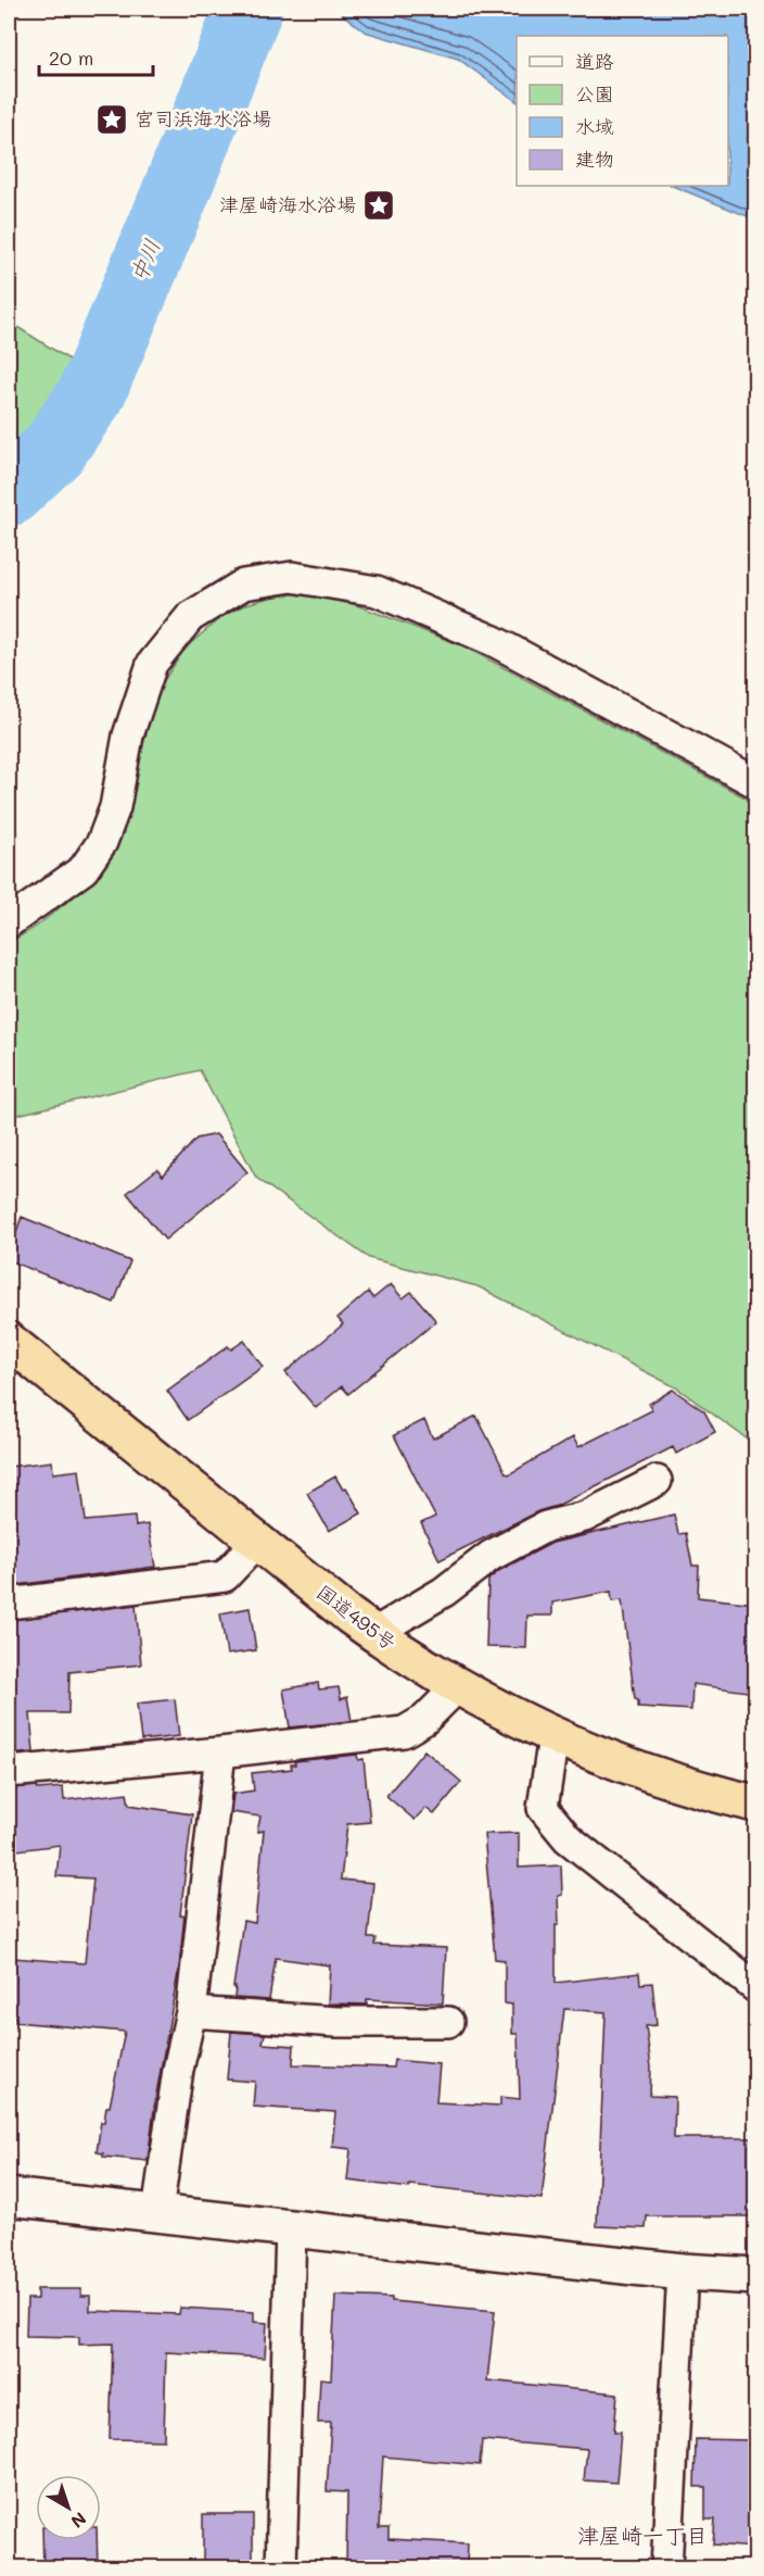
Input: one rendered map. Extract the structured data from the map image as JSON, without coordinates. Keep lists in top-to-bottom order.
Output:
{
  "streets": {
    "highway": ["国道495号"]
  },
  "districts": ["津屋崎一丁目"],
  "water": ["中川"],
  "places": {
    "place": ["宮司浜海水浴場", "津屋崎海水浴場"]
  },
  "legend": [
    "道路",
    "公園",
    "水域",
    "建物"
  ],
  "scale_bar": "20 m",
  "north": "bottom right"
}
